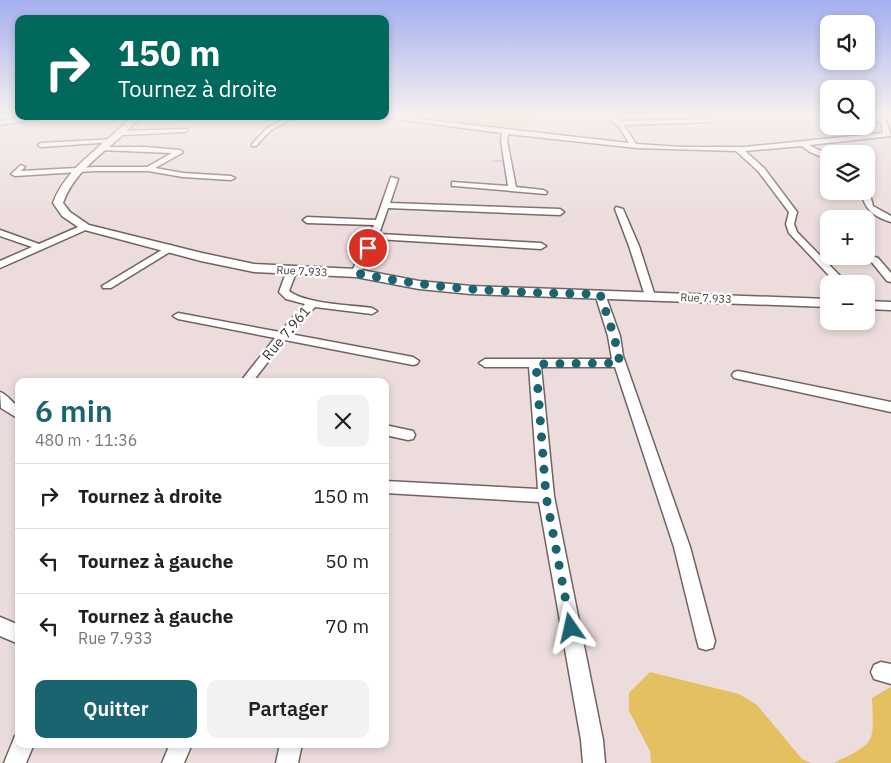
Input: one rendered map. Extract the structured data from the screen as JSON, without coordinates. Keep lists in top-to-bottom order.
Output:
{
  "streets": {
    "street": ["Rue 7.933", "Rue 7.961"]
  },
  "crossings": [
    ["Rue 7.933", "Rue 7.961"]
  ],
  "page": {
    "map_buttons": ["+", "−"],
    "turn": ["150 m", "Tournez à droite"],
    "heading": ["6 min", "480 m · 11:36"],
    "list": [
      {
        "name": "Tournez à droite",
        "value": "150 m"
      },
      {
        "name": "Tournez à gauche",
        "value": "50 m"
      },
      {
        "name": "Tournez à gauche",
        "note": "Rue 7.933",
        "value": "70 m"
      }
    ],
    "buttons": ["Quitter", "Partager"]
  }
}
